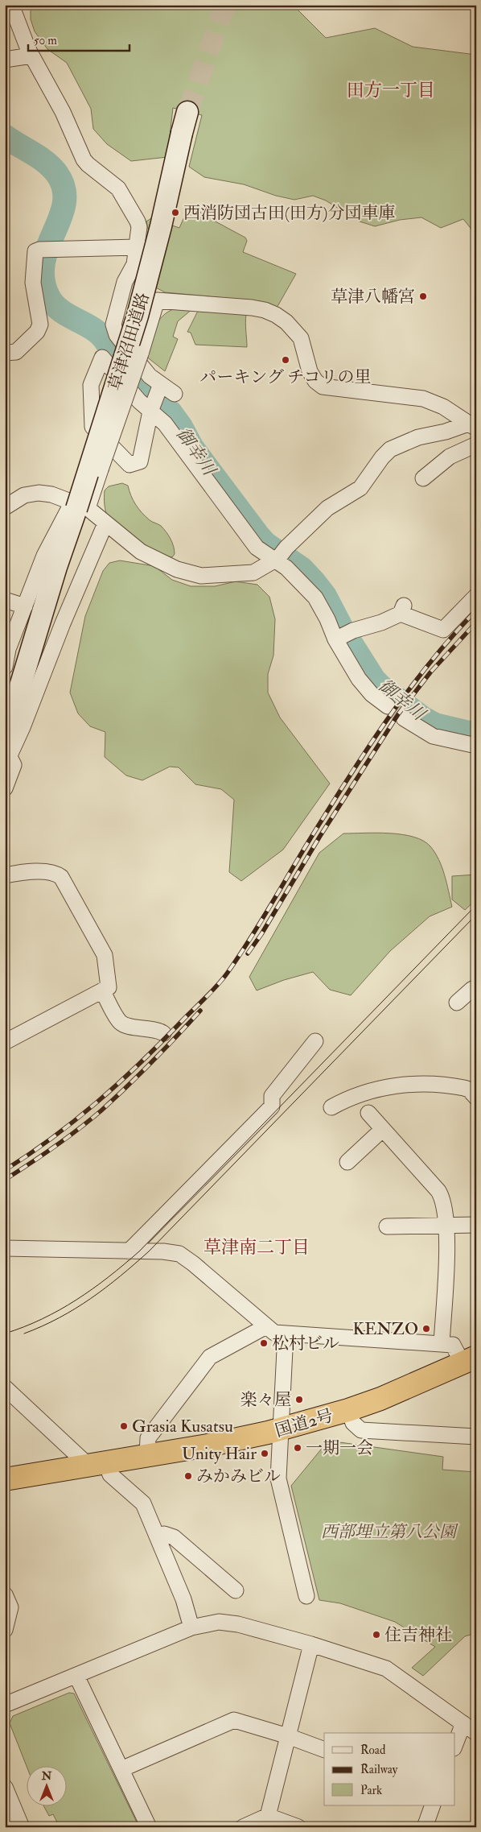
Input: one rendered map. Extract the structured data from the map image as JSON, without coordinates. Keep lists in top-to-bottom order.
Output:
{
  "streets": {
    "highway": ["国道2号"],
    "street": ["草津沼田道路"]
  },
  "districts": ["田方一丁目", "草津南二丁目"],
  "water": ["御幸川"],
  "parks": ["西部埋立第八公園"],
  "places": [
    "西消防団古田(田方)分団車庫",
    "草津八幡宮",
    "パーキング チコリの里",
    "KENZO",
    "松村ビル",
    "楽々屋",
    "Grasia Kusatsu",
    "一期一会",
    "Unity Hair",
    "みかみビル",
    "住吉神社"
  ],
  "legend": ["Road", "Railway", "Park"],
  "scale_bar": "50 m",
  "north": "top"
}
